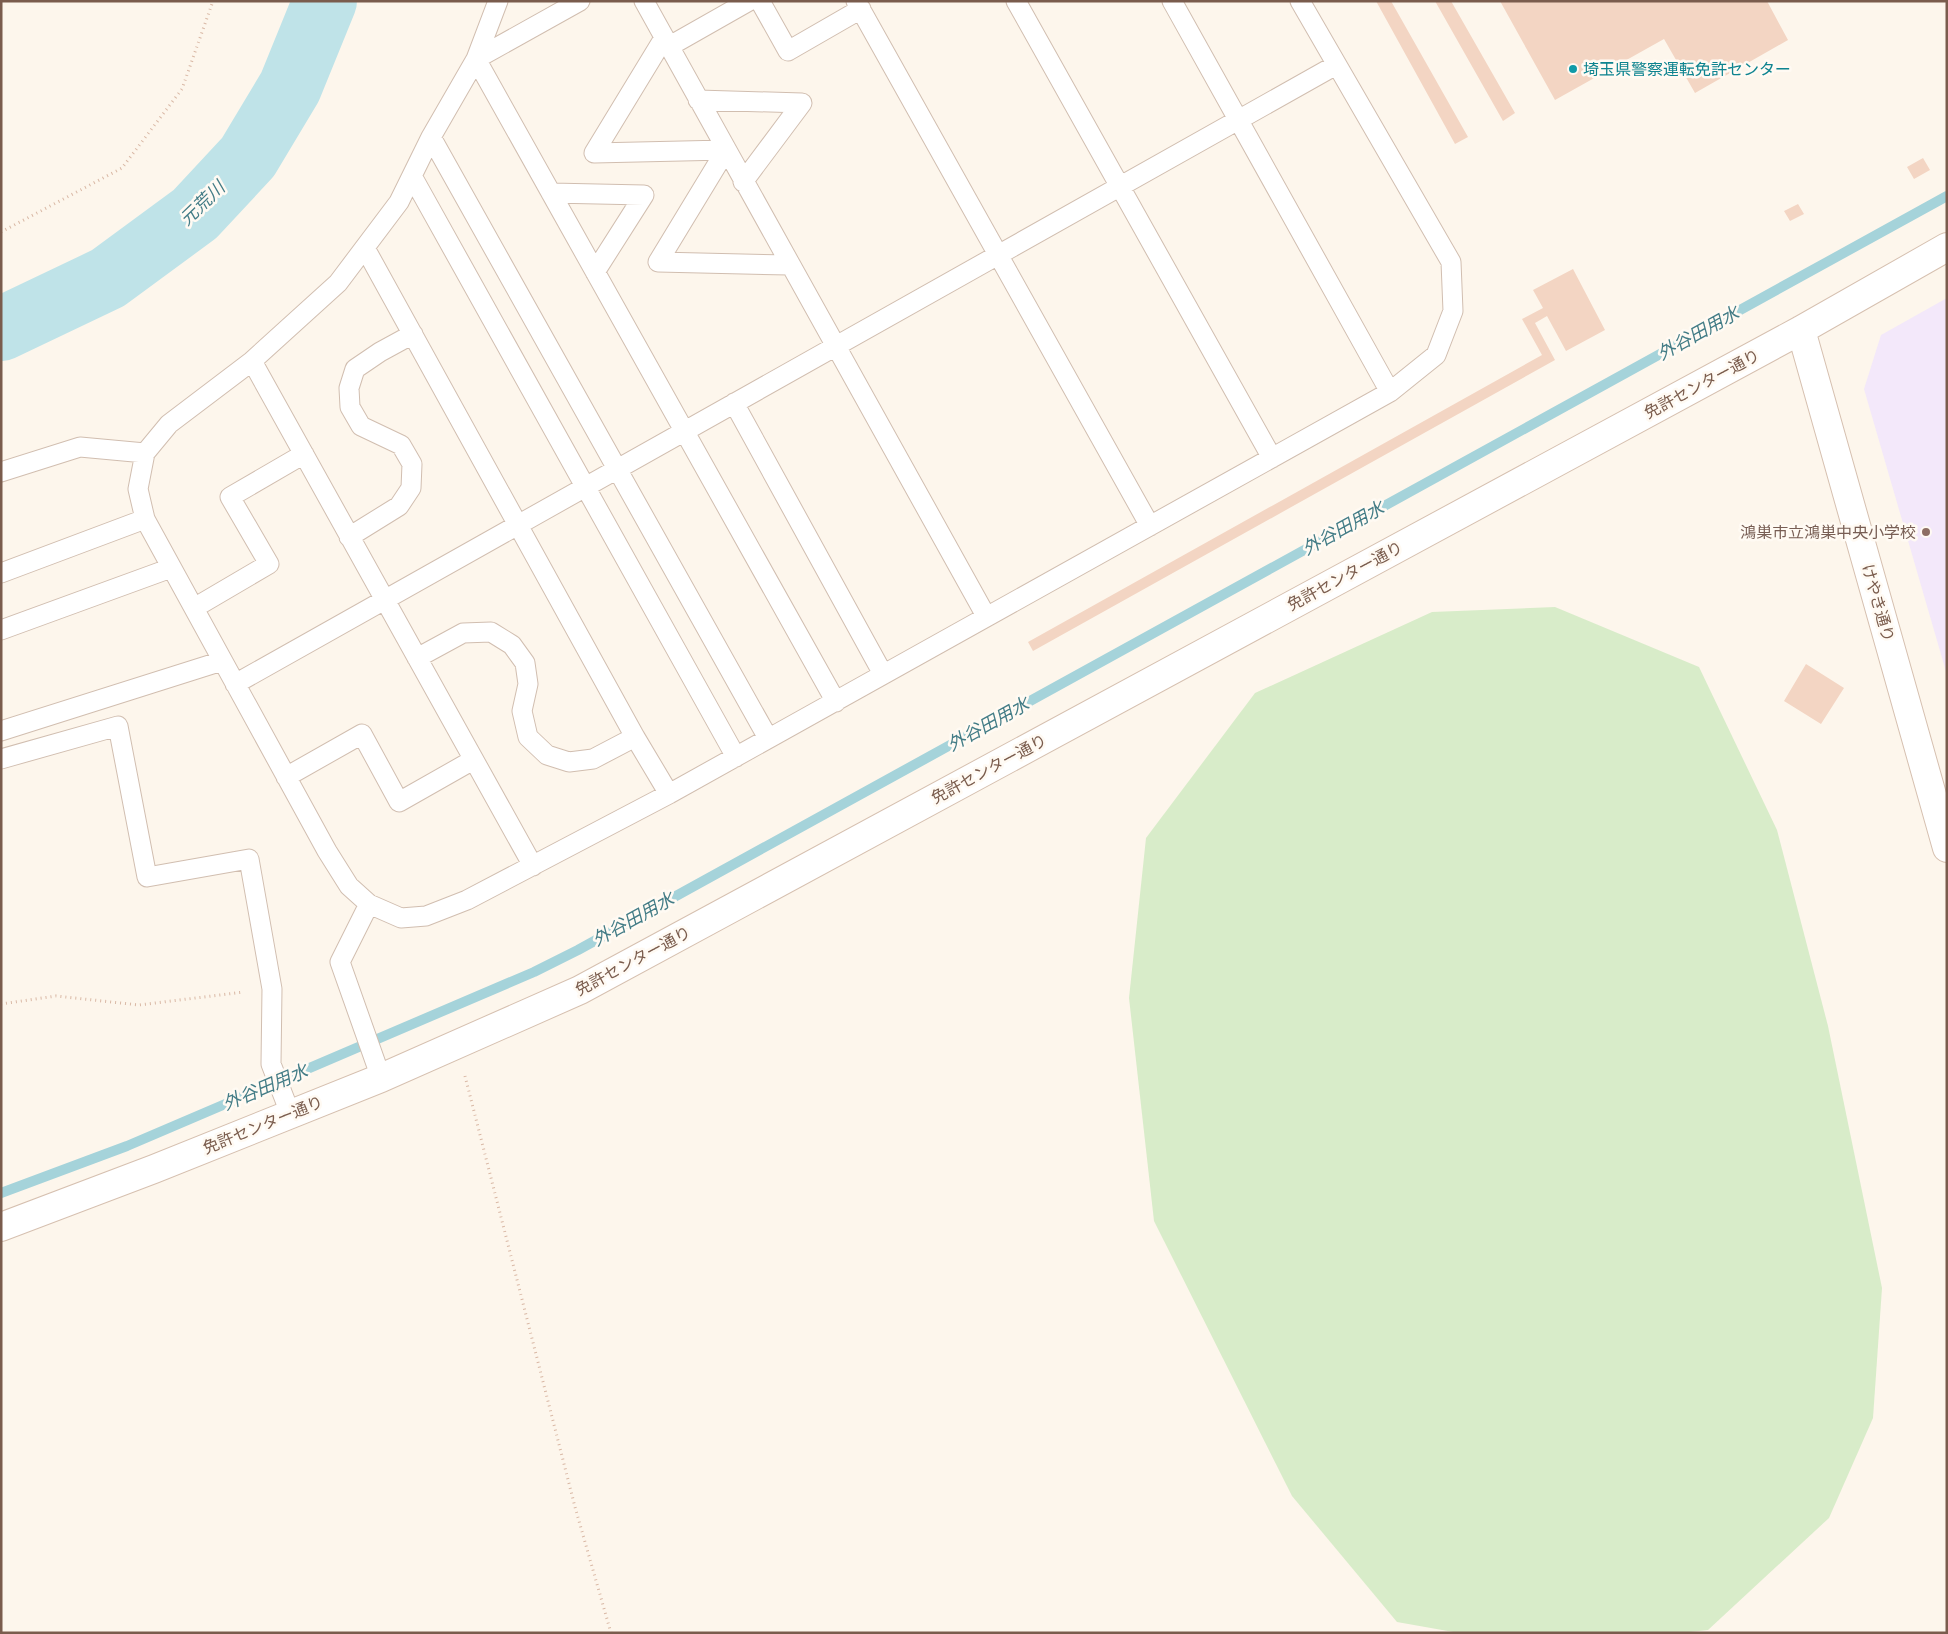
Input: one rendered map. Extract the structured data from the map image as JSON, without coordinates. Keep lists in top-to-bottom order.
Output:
{
  "streets": {
    "street": ["免許センター通り", "けやき通り"]
  },
  "crossings": [
    ["免許センター通り", "けやき通り"]
  ],
  "water": ["元荒川", "外谷田用水"],
  "places": ["埼玉県警察運転免許センター", "鴻巣市立鴻巣中央小学校"]
}
